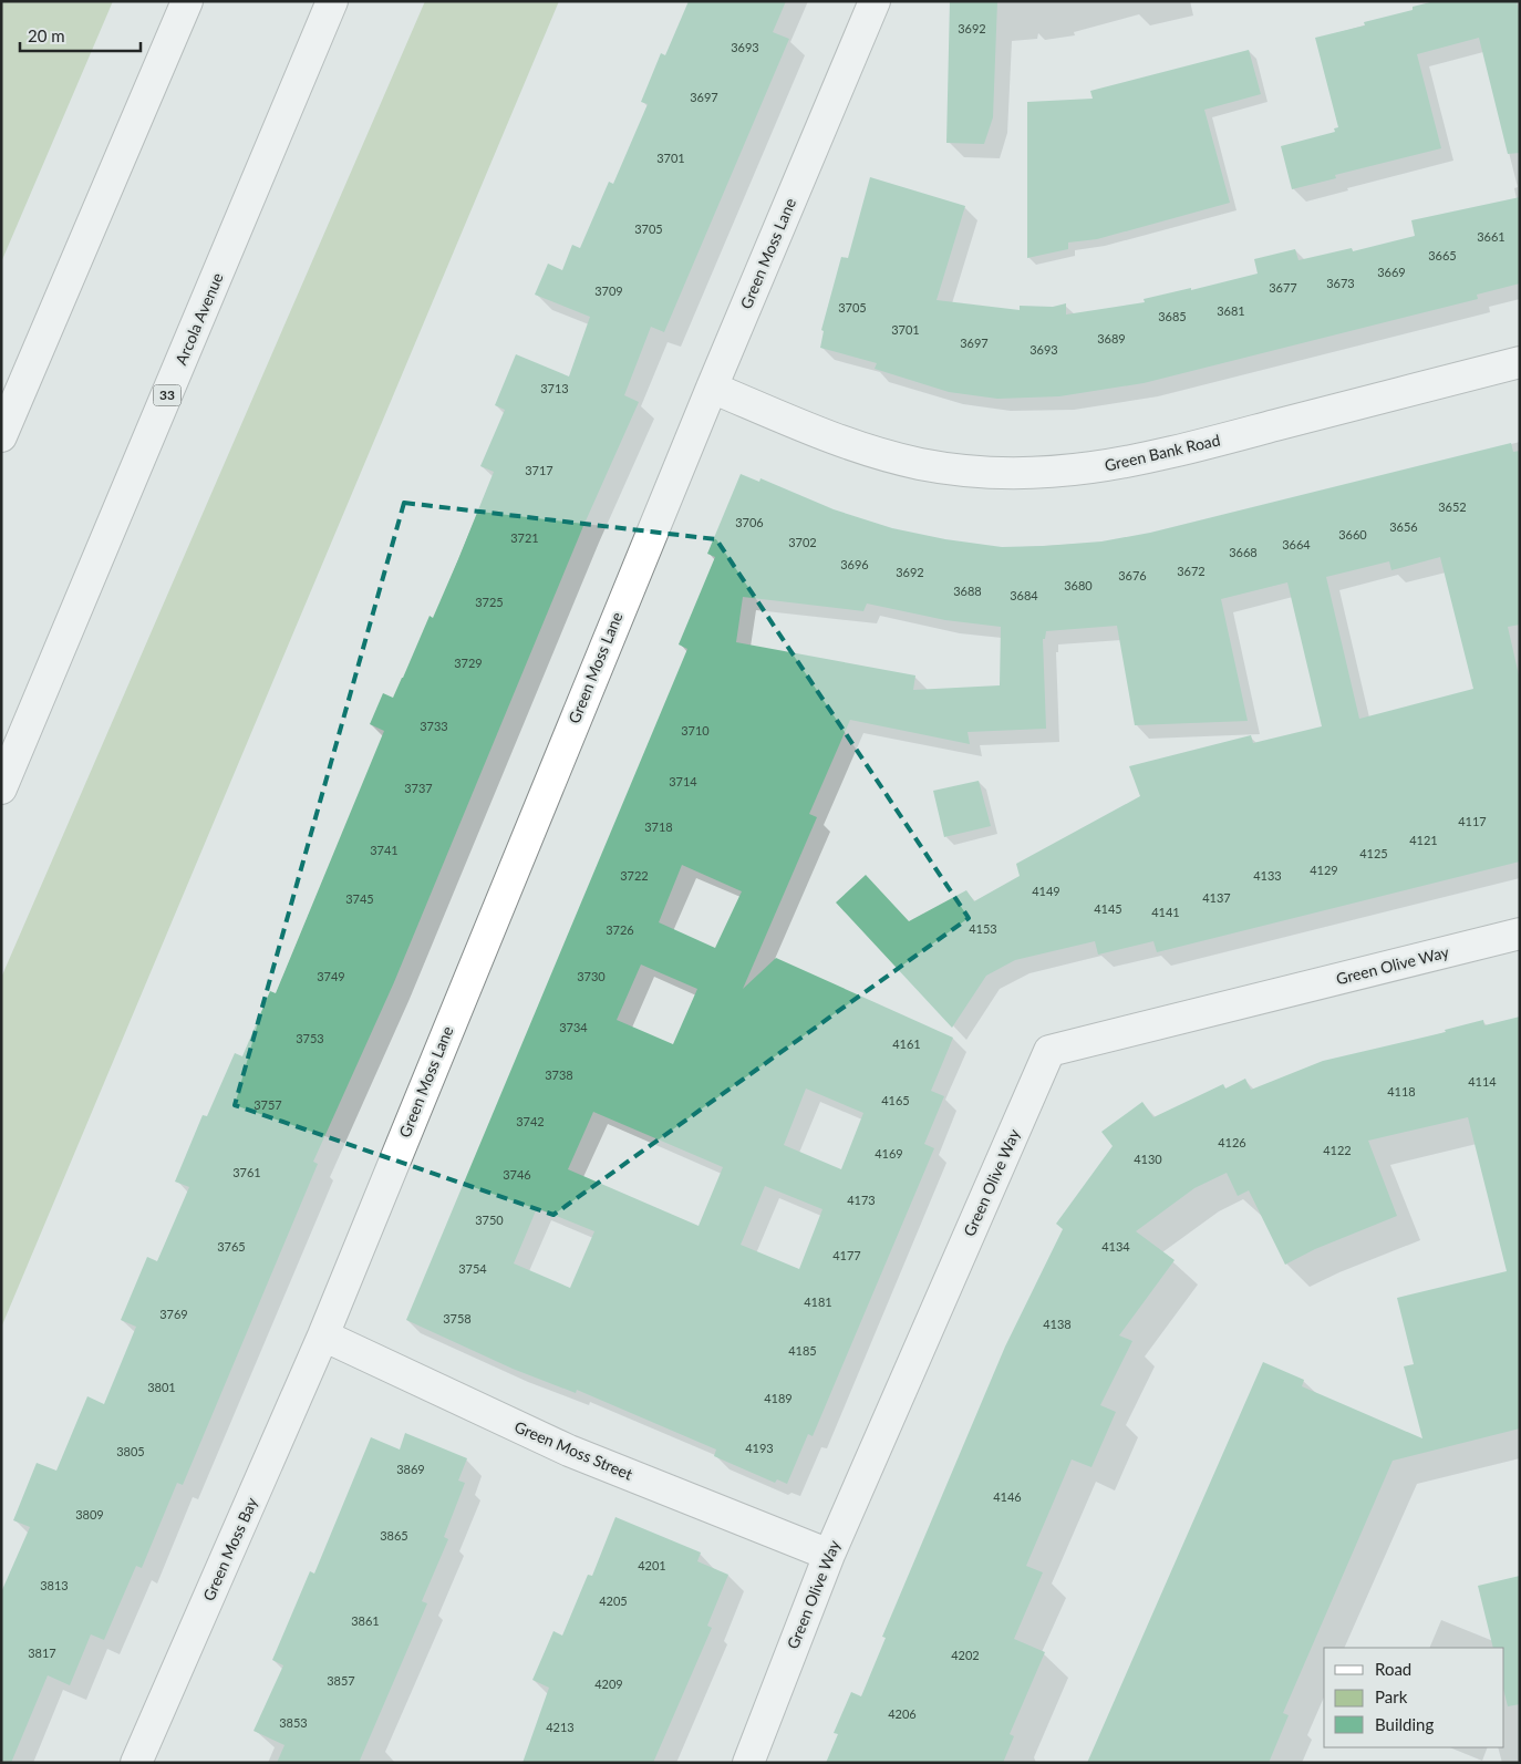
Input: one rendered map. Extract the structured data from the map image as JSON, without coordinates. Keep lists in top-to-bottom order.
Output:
{
  "streets": {
    "street": [
      "Green Moss Lane",
      "Arcola Avenue",
      "33",
      "Green Bank Road",
      "Green Olive Way",
      "Green Moss Street",
      "Green Moss Bay"
    ]
  },
  "crossings": [
    ["Green Moss Lane", "Green Bank Road"],
    ["Green Moss Lane", "Green Moss Street"],
    ["Green Moss Lane", "Green Moss Bay"],
    ["Green Olive Way", "Green Moss Street"],
    ["Green Moss Street", "Green Moss Bay"]
  ],
  "house_numbers": [
    "3692",
    "3693",
    "3697",
    "3701",
    "3705",
    "3661",
    "3665",
    "3669",
    "3673",
    "3677",
    "3709",
    "3705",
    "3681",
    "3685",
    "3701",
    "3689",
    "3697",
    "3693",
    "3713",
    "3717",
    "3652",
    "3706",
    "3656",
    "3660",
    "3721",
    "3702",
    "3664",
    "3668",
    "3696",
    "3672",
    "3692",
    "3676",
    "3680",
    "3688",
    "3684",
    "3725",
    "3729",
    "3733",
    "3710",
    "3714",
    "3737",
    "4117",
    "3718",
    "4121",
    "3741",
    "4125",
    "4129",
    "3722",
    "4133",
    "4149",
    "4137",
    "3745",
    "4145",
    "4141",
    "4153",
    "3726",
    "3749",
    "3730",
    "3734",
    "3753",
    "4161",
    "3738",
    "4114",
    "4118",
    "4165",
    "3757",
    "3742",
    "4126",
    "4122",
    "4169",
    "4130",
    "3761",
    "3746",
    "4173",
    "3750",
    "3765",
    "4134",
    "4177",
    "3754",
    "4181",
    "3769",
    "3758",
    "4138",
    "4185",
    "3801",
    "4189",
    "4193",
    "3805",
    "3869",
    "4146",
    "3809",
    "3865",
    "4201",
    "3813",
    "4205",
    "3861",
    "3817",
    "4202",
    "3857",
    "4209",
    "4206",
    "3853",
    "4213"
  ],
  "legend": ["Road", "Park", "Building"],
  "scale_bar": "20 m"
}
